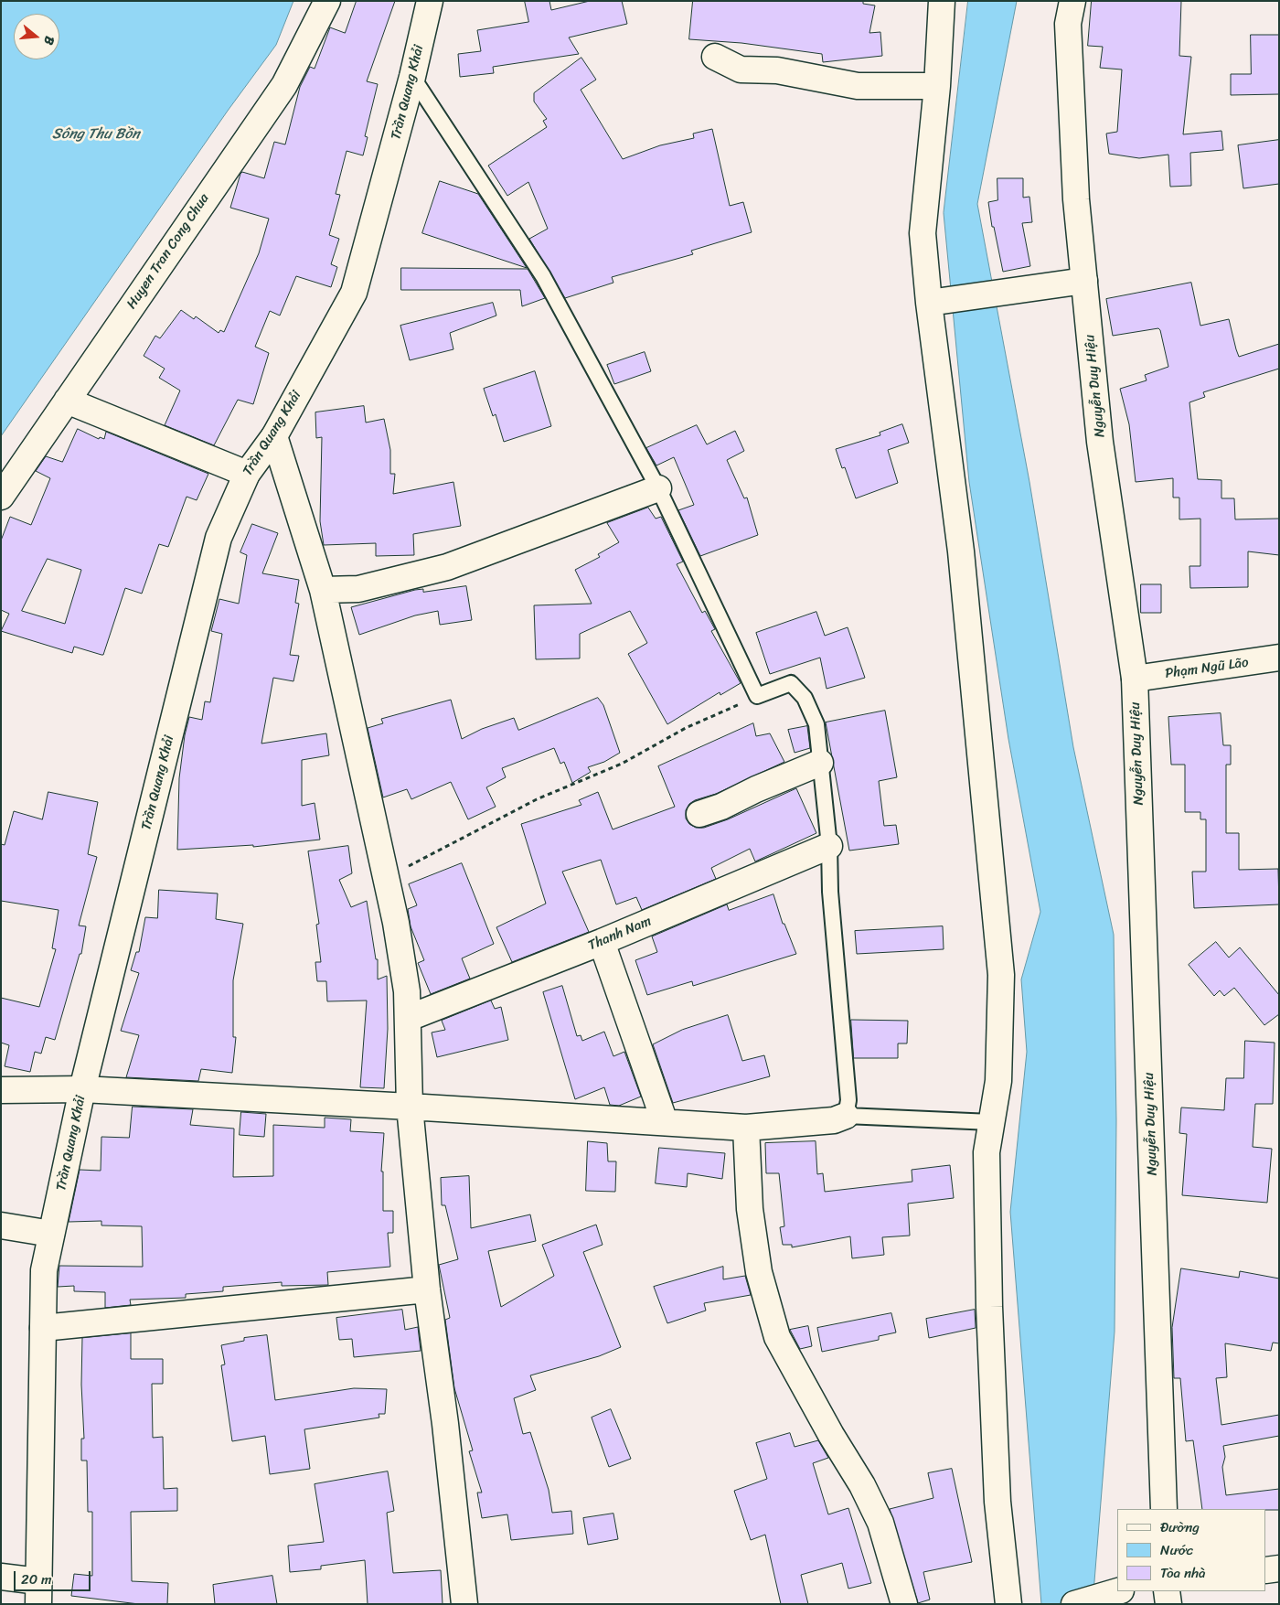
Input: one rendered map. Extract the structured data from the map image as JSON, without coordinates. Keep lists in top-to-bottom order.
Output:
{
  "streets": {
    "street": [
      "Trần Quang Khải",
      "Huyen Tran Cong Chua",
      "Nguyễn Duy Hiệu",
      "Phạm Ngũ Lão",
      "Thanh Nam"
    ]
  },
  "crossings": [
    ["Nguyễn Duy Hiệu", "Phạm Ngũ Lão"]
  ],
  "water": ["Sông Thu Bồn"],
  "legend": ["Đường", "Nước", "Tòa nhà"],
  "scale_bar": "20 m",
  "north": "right"
}
